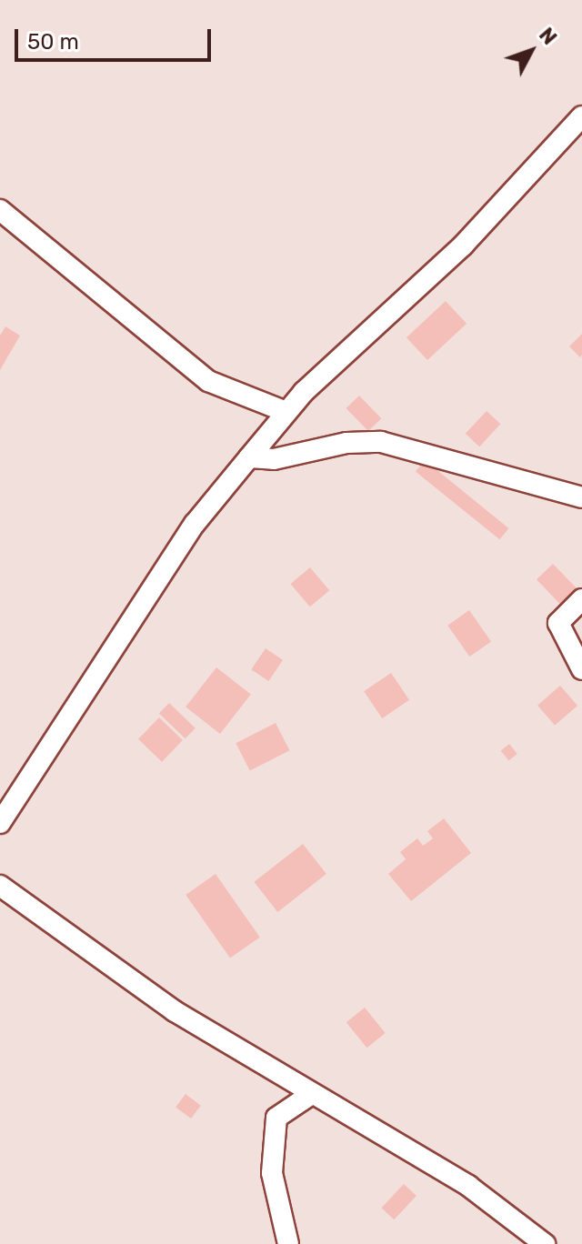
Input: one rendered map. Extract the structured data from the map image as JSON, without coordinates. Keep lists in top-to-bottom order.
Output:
{
  "scale_bar": "50 m",
  "north": "top right"
}
